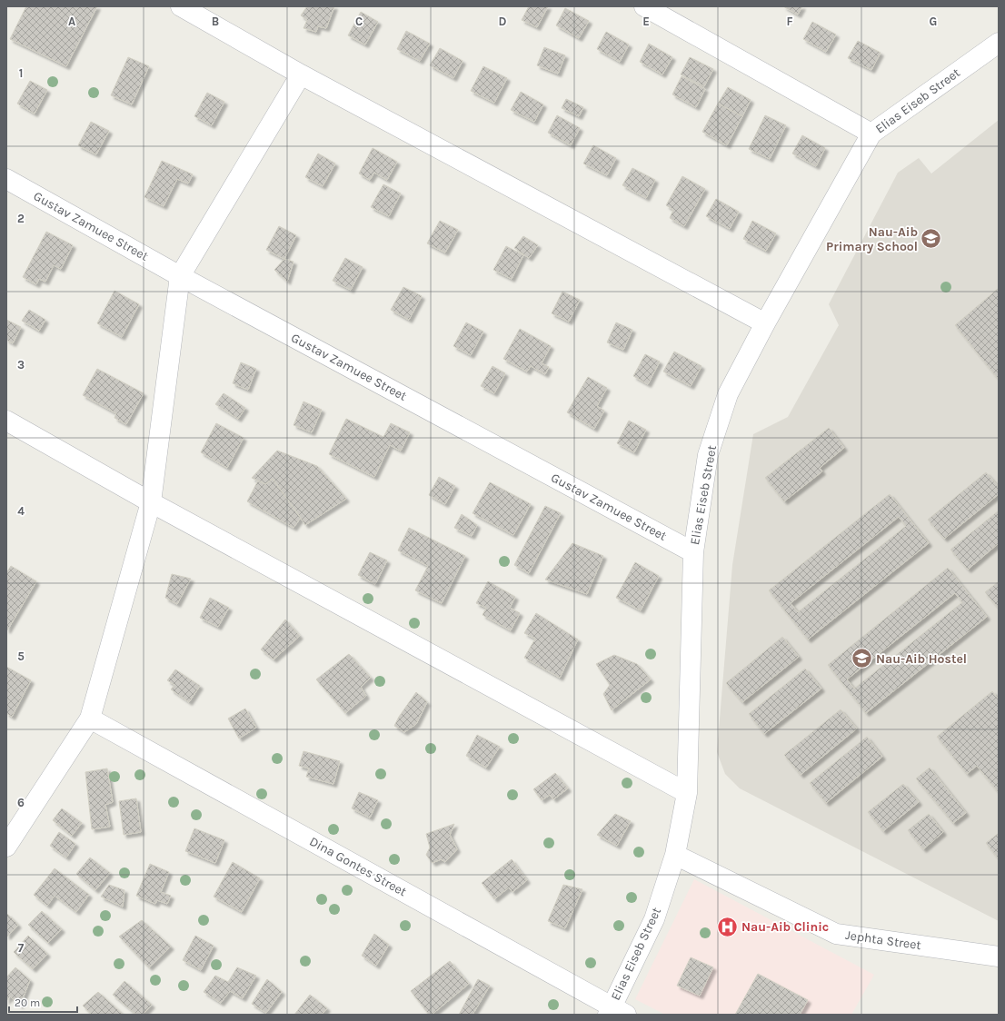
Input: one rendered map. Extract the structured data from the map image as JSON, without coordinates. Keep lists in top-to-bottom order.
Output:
{
  "streets": {
    "street": [
      "Elias Eiseb Street",
      "Gustav Zamuee Street",
      "Dina Gontes Street",
      "Jephta Street"
    ]
  },
  "crossings": [
    ["Elias Eiseb Street", "Gustav Zamuee Street"],
    ["Elias Eiseb Street", "Dina Gontes Street"],
    ["Elias Eiseb Street", "Jephta Street"]
  ],
  "places": {
    "school or university": ["Nau-Aib Primary School", "Nau-Aib Hostel"],
    "hospital": ["Nau-Aib Clinic"]
  },
  "scale_bar": "20 m",
  "grid": {
    "columns": [
      "A",
      "B",
      "C",
      "D",
      "E",
      "F",
      "G"
    ],
    "rows": [
      "1",
      "2",
      "3",
      "4",
      "5",
      "6",
      "7"
    ]
  }
}
